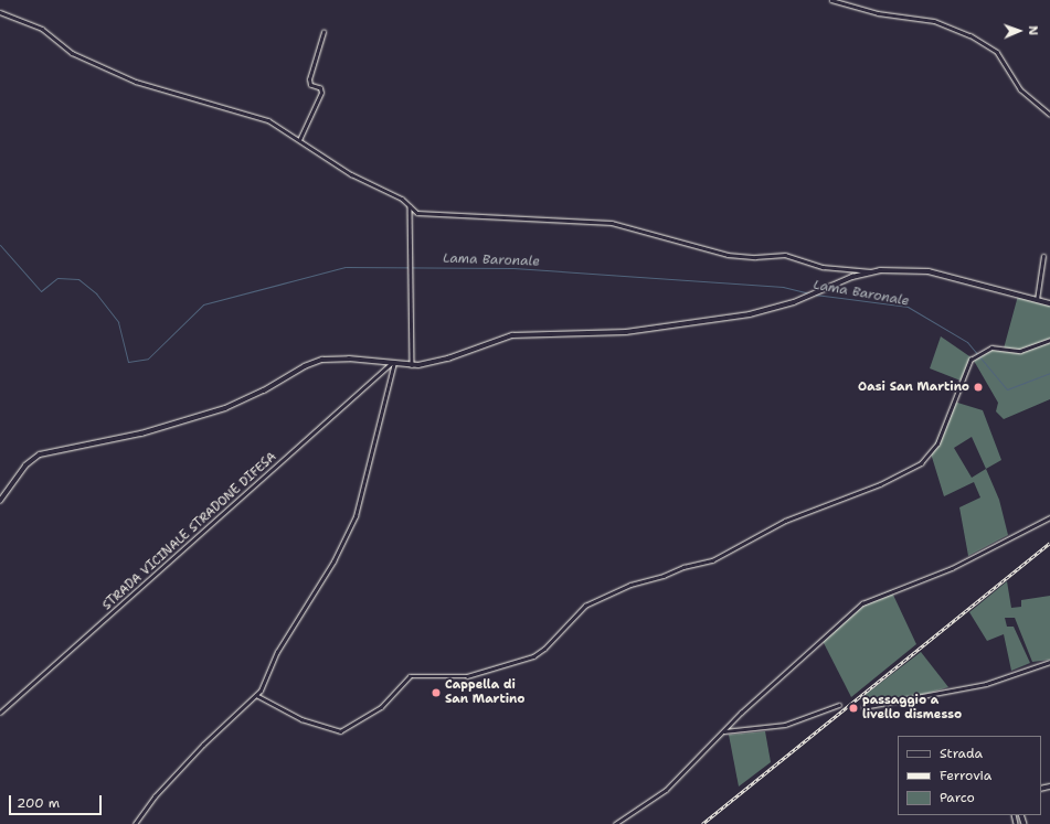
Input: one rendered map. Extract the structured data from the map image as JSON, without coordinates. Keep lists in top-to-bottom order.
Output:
{
  "streets": {
    "street": ["STRADA VICINALE STRADONE DIFESA"]
  },
  "water": ["Lama Baronale"],
  "places": ["Oasi San Martino", "Cappella di San Martino", "passaggio a livello dismesso"],
  "legend": ["Strada", "Ferrovia", "Parco"],
  "scale_bar": "200 m",
  "north": "right"
}
